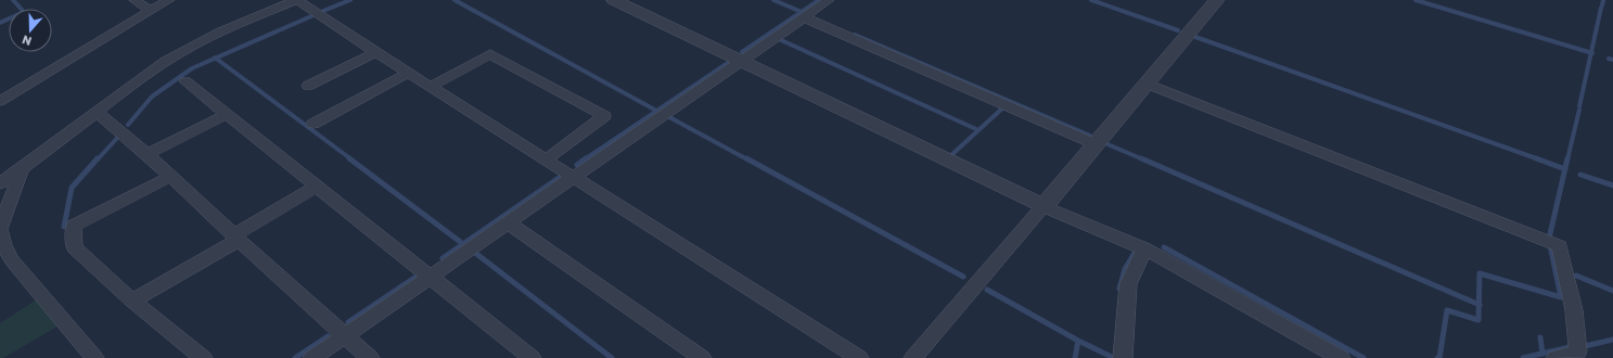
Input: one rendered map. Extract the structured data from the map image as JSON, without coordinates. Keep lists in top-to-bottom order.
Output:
{
  "north": "bottom"
}
